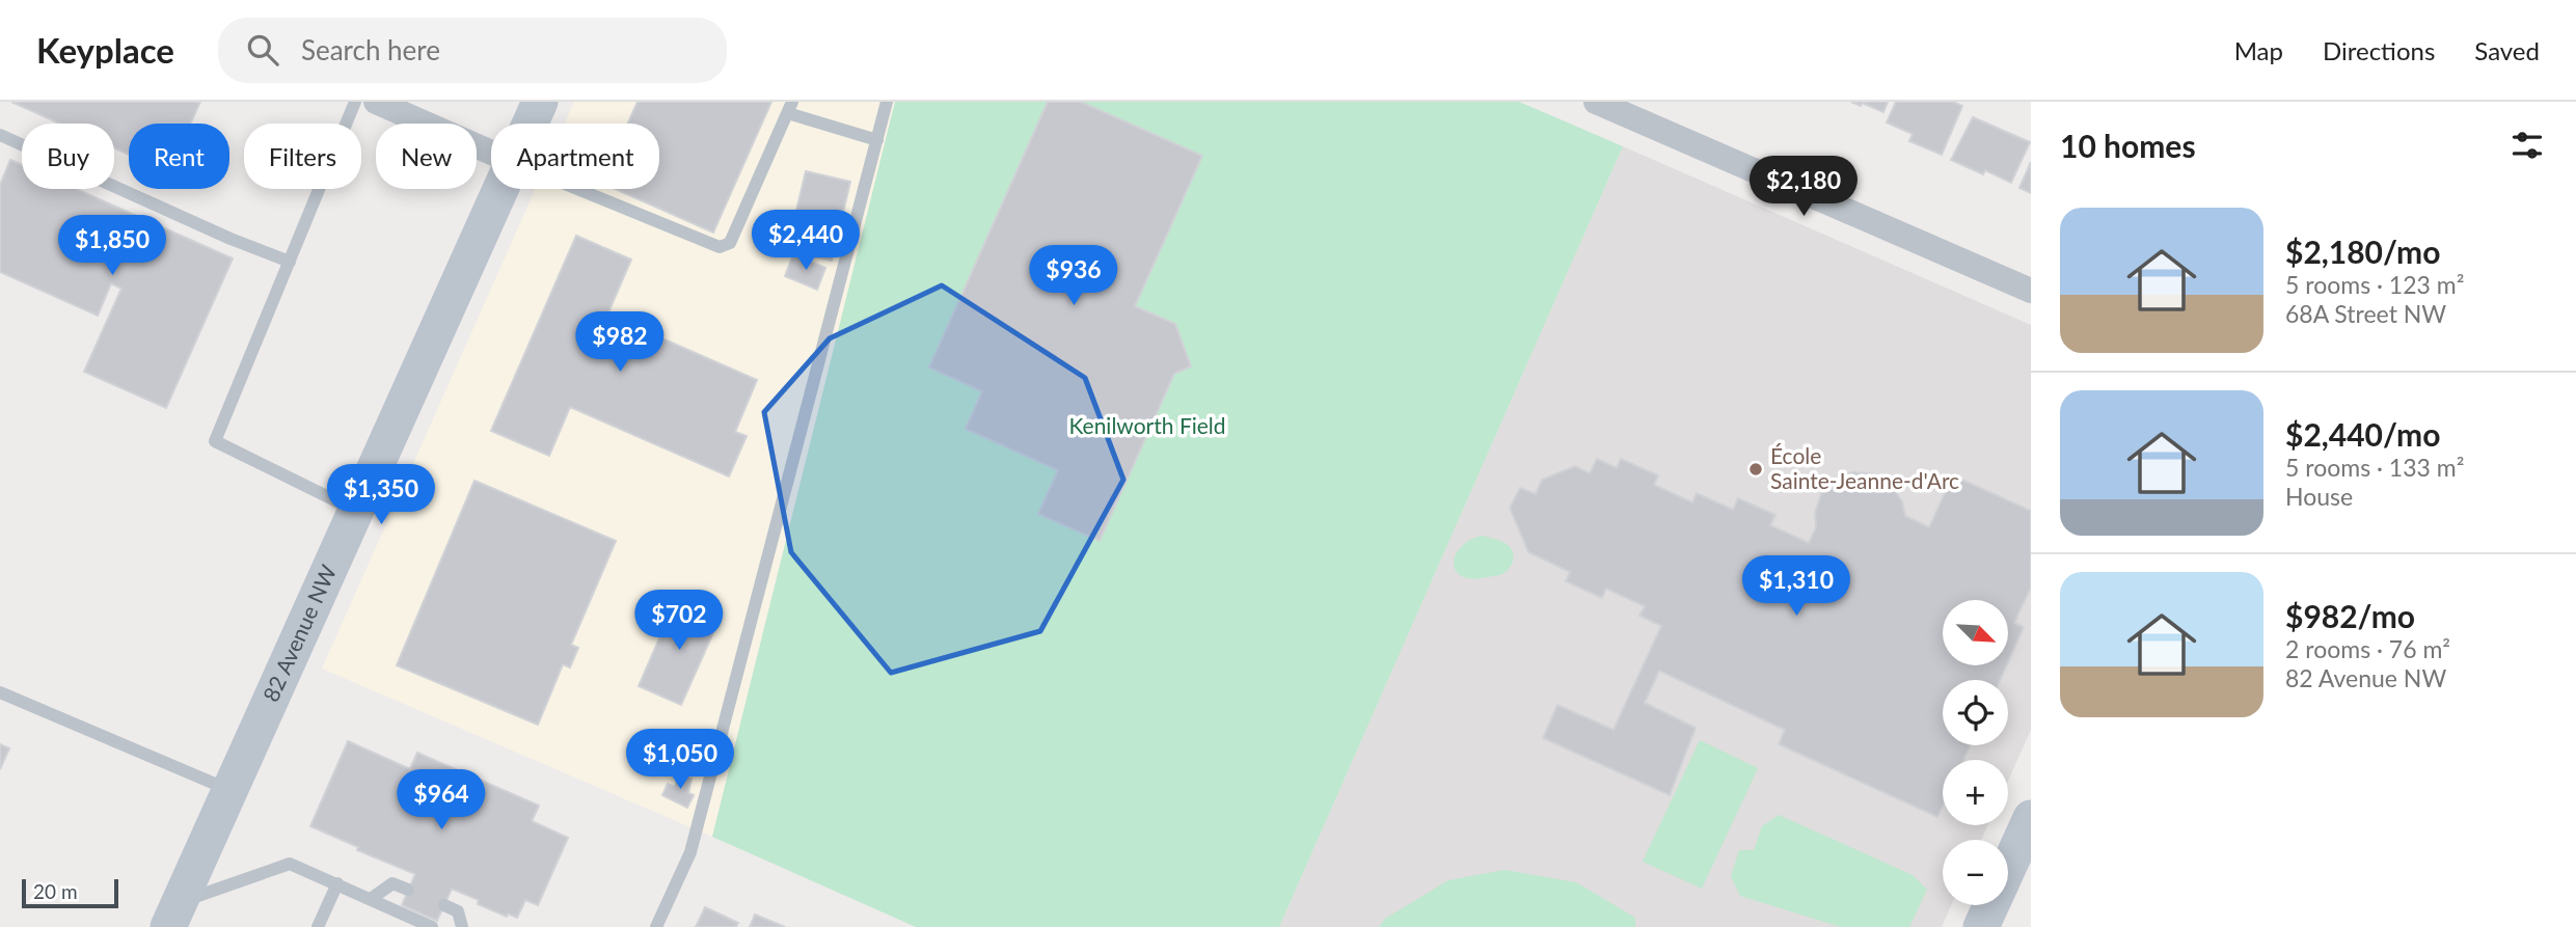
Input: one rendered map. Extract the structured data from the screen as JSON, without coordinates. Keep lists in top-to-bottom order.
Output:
{
  "streets": {
    "street": ["82 Avenue NW"]
  },
  "parks": ["Kenilworth Field"],
  "places": ["École Sainte-Jeanne-d'Arc"],
  "scale_bar": "20 m",
  "north": "bottom right",
  "page": {
    "header": "Keyplace",
    "search": "Search here",
    "nav": ["Map", "Directions", "Saved"],
    "heading": "10 homes",
    "chip": [
      "Buy",
      "Rent",
      "Filters",
      "New",
      "Apartment"
    ],
    "price": [
      "$2,180",
      "$2,440",
      "$1,850",
      "$936",
      "$982",
      "$1,350",
      "$1,310",
      "$702",
      "$1,050",
      "$964"
    ],
    "list": [
      {
        "name": "$2,180/mo",
        "note": "5 rooms · 123 m² · 68A Street NW"
      },
      {
        "name": "$2,440/mo",
        "note": "5 rooms · 133 m² · House"
      },
      {
        "name": "$982/mo",
        "note": "2 rooms · 76 m² · 82 Avenue NW"
      }
    ],
    "map_buttons": ["+", "−"],
    "scale": "20 m"
  }
}
